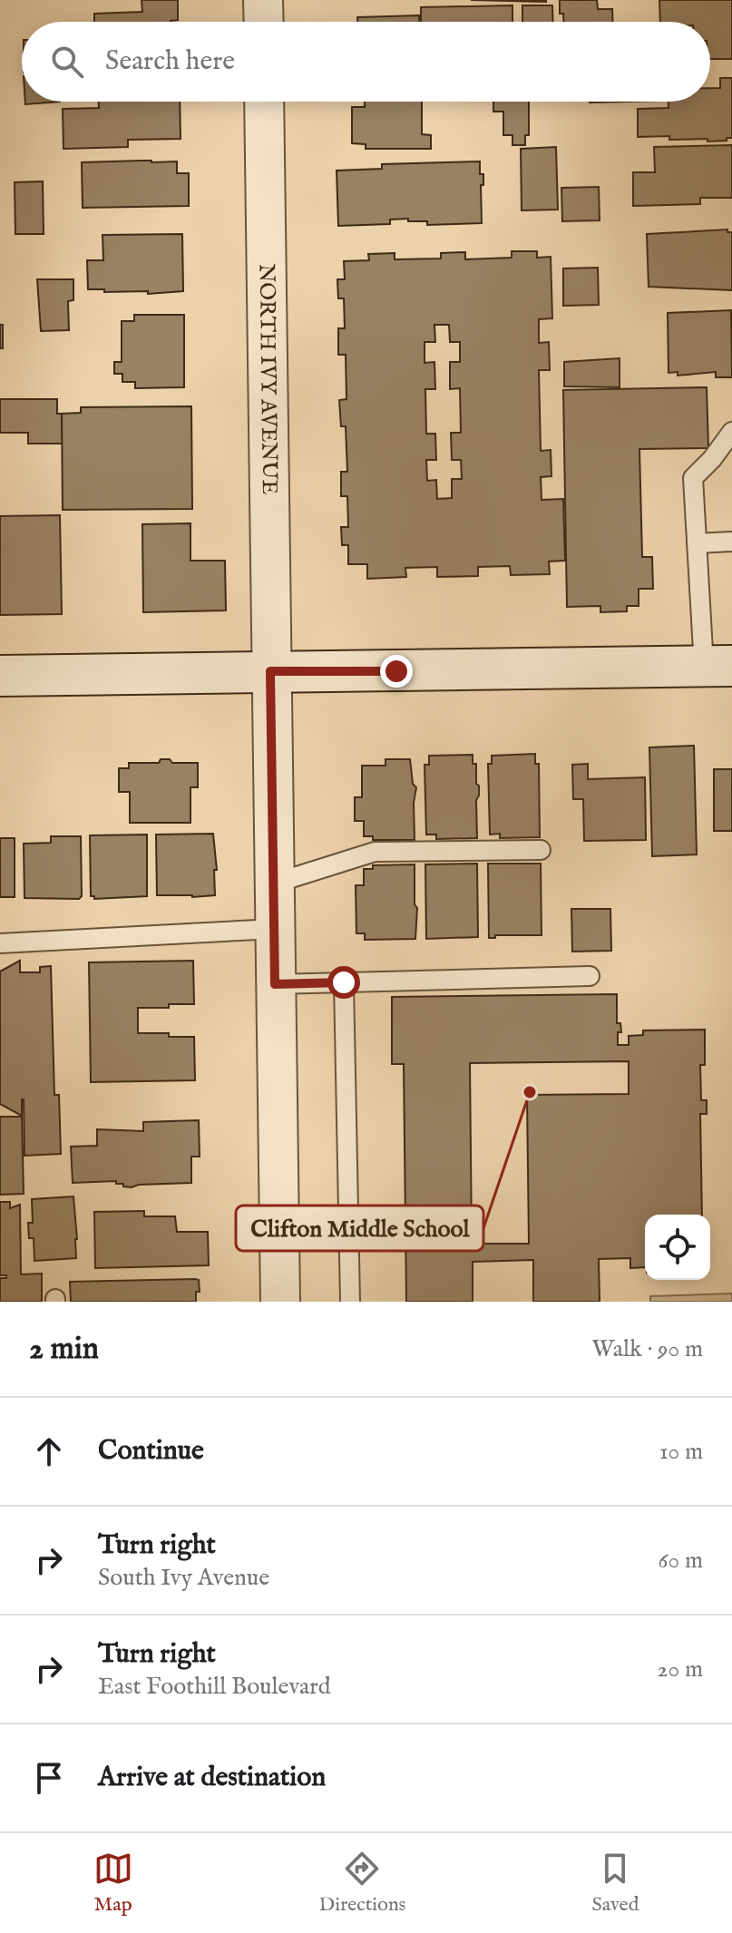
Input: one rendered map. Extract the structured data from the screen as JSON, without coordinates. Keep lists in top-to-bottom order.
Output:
{
  "streets": {
    "street": ["NORTH IVY AVENUE"]
  },
  "places": ["Clifton Middle School"],
  "page": {
    "search": "Search here",
    "heading": ["2 min", "Walk · 90 m"],
    "list": [
      ["Continue", "10 m"],
      ["Turn right", "South Ivy Avenue", "60 m"],
      ["Turn right", "East Foothill Boulevard", "20 m"],
      "Arrive at destination"
    ],
    "nav": ["Map", "Directions", "Saved"]
  }
}
